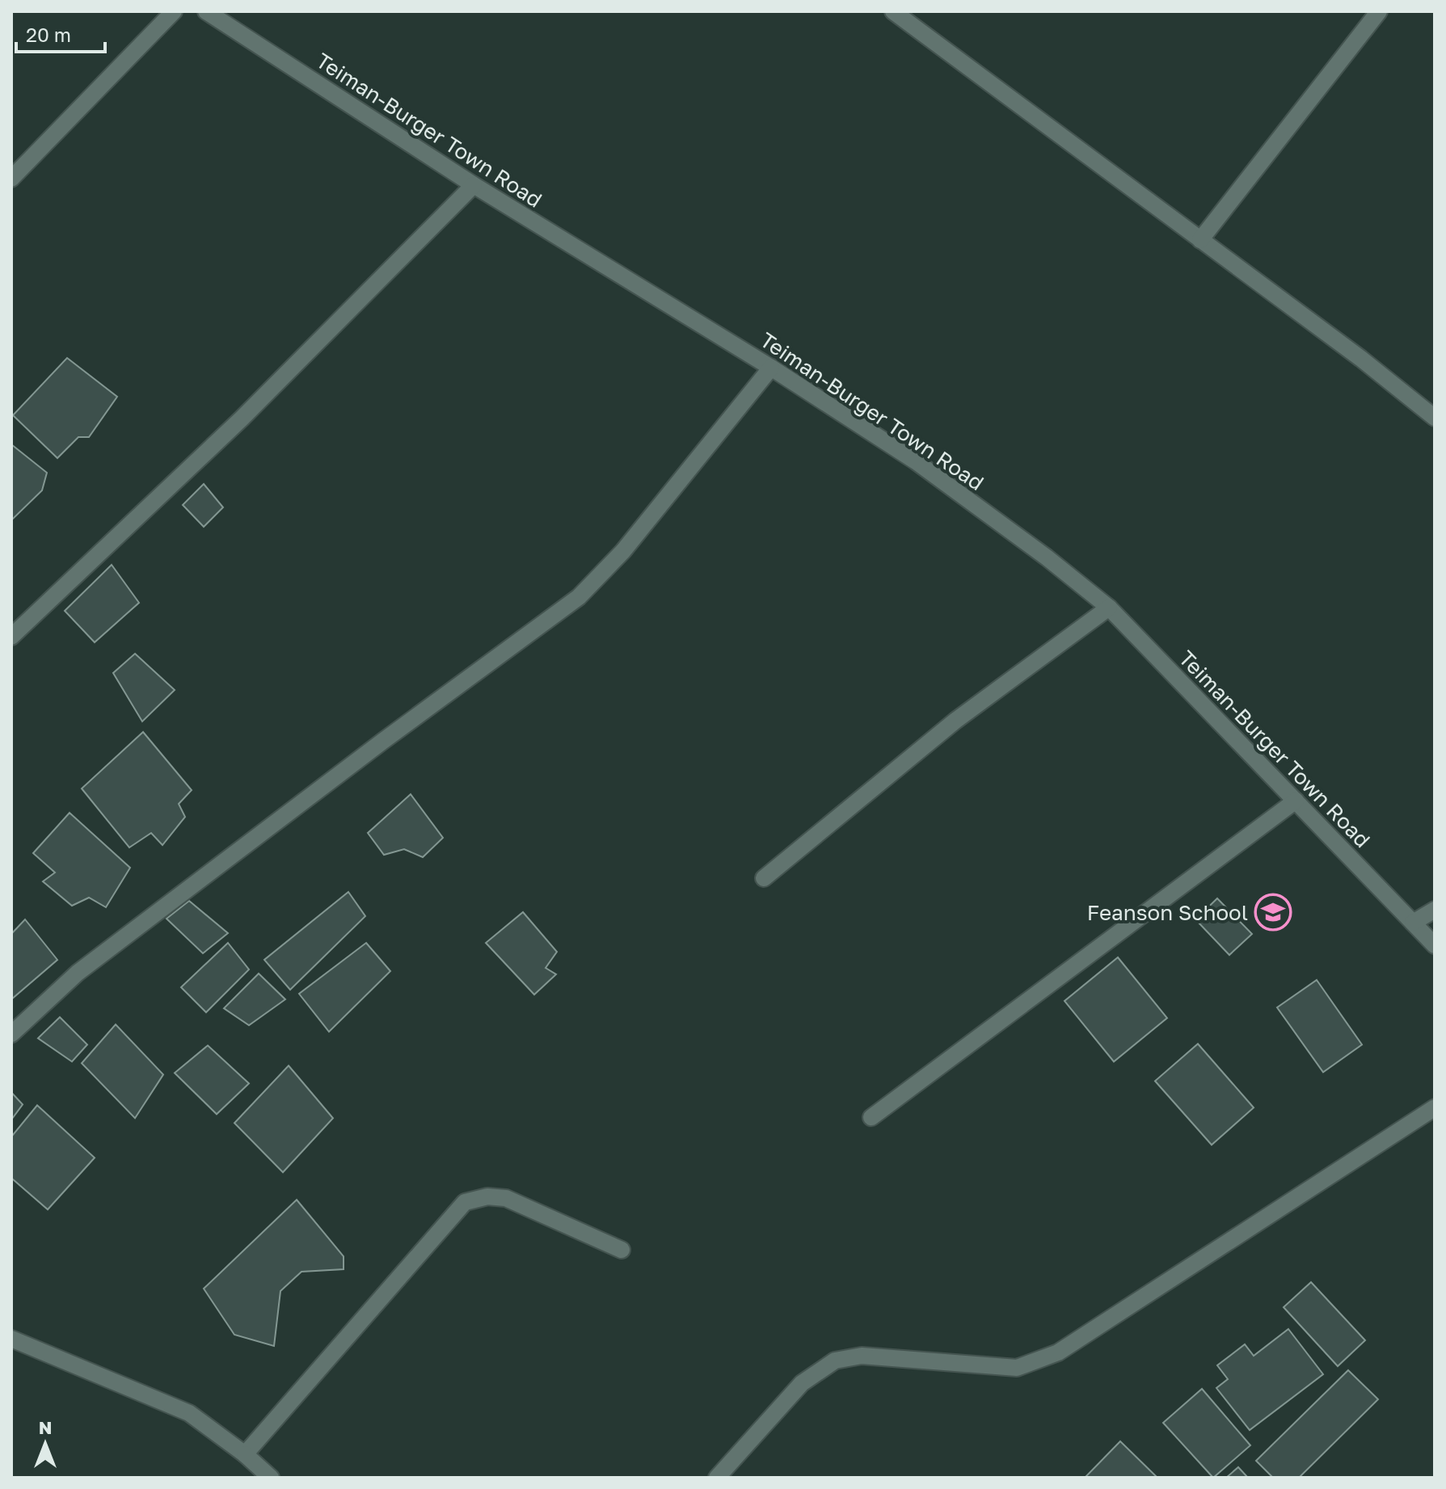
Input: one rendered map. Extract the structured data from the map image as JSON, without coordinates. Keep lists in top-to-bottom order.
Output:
{
  "streets": {
    "street": ["Teiman-Burger Town Road"]
  },
  "places": {
    "school or university": ["Feanson School"]
  },
  "scale_bar": "20 m",
  "north": "top"
}
